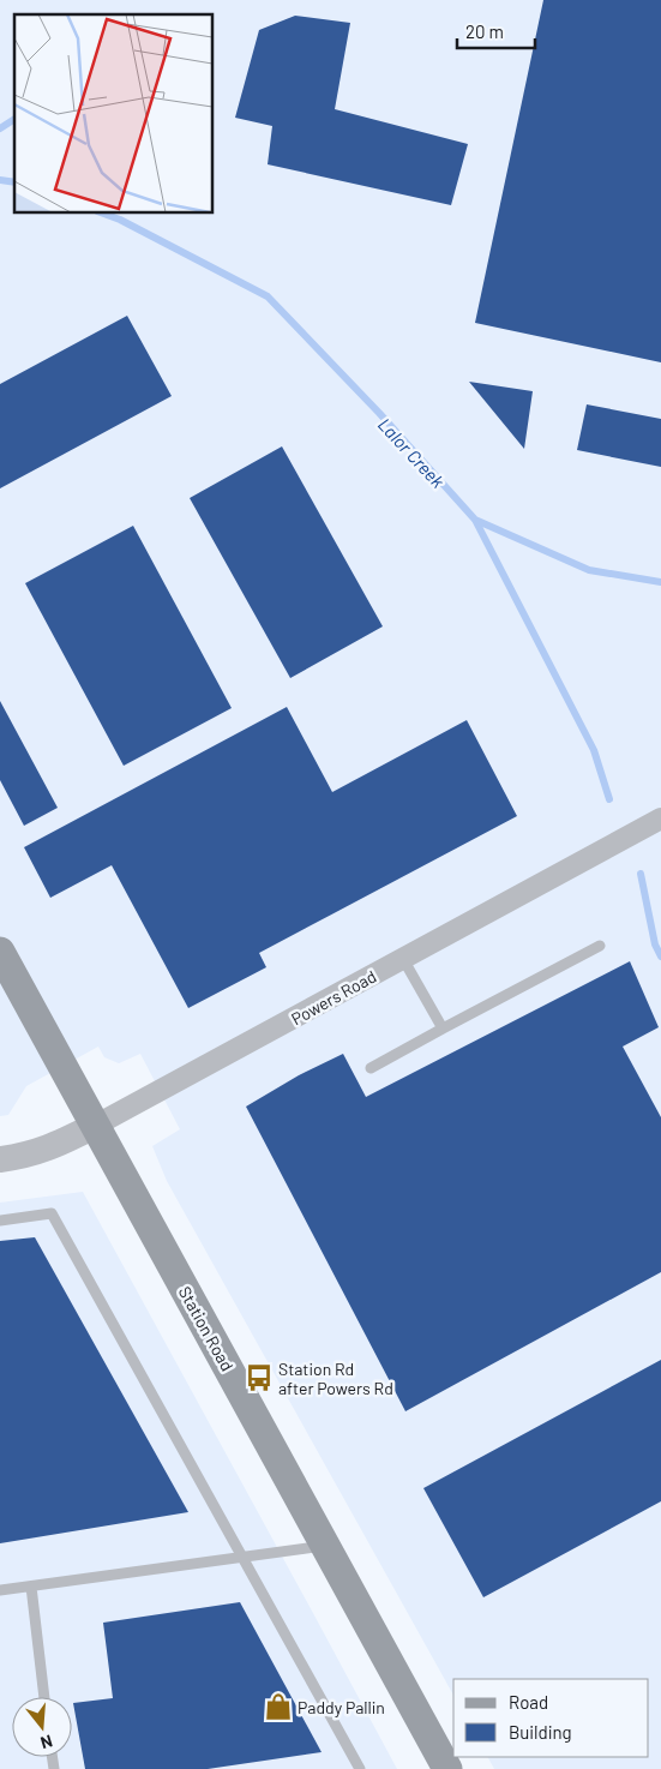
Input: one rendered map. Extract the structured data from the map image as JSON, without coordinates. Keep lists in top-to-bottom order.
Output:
{
  "streets": {
    "main road": ["Station Road"],
    "street": ["Powers Road"]
  },
  "crossings": [
    ["Powers Road", "Station Road"]
  ],
  "water": ["Lalor Creek"],
  "places": {
    "bus stop": ["Station Rd after Powers Rd"],
    "shop": ["Paddy Pallin"]
  },
  "legend": ["Road", "Building"],
  "scale_bar": "20 m",
  "north": "bottom"
}
